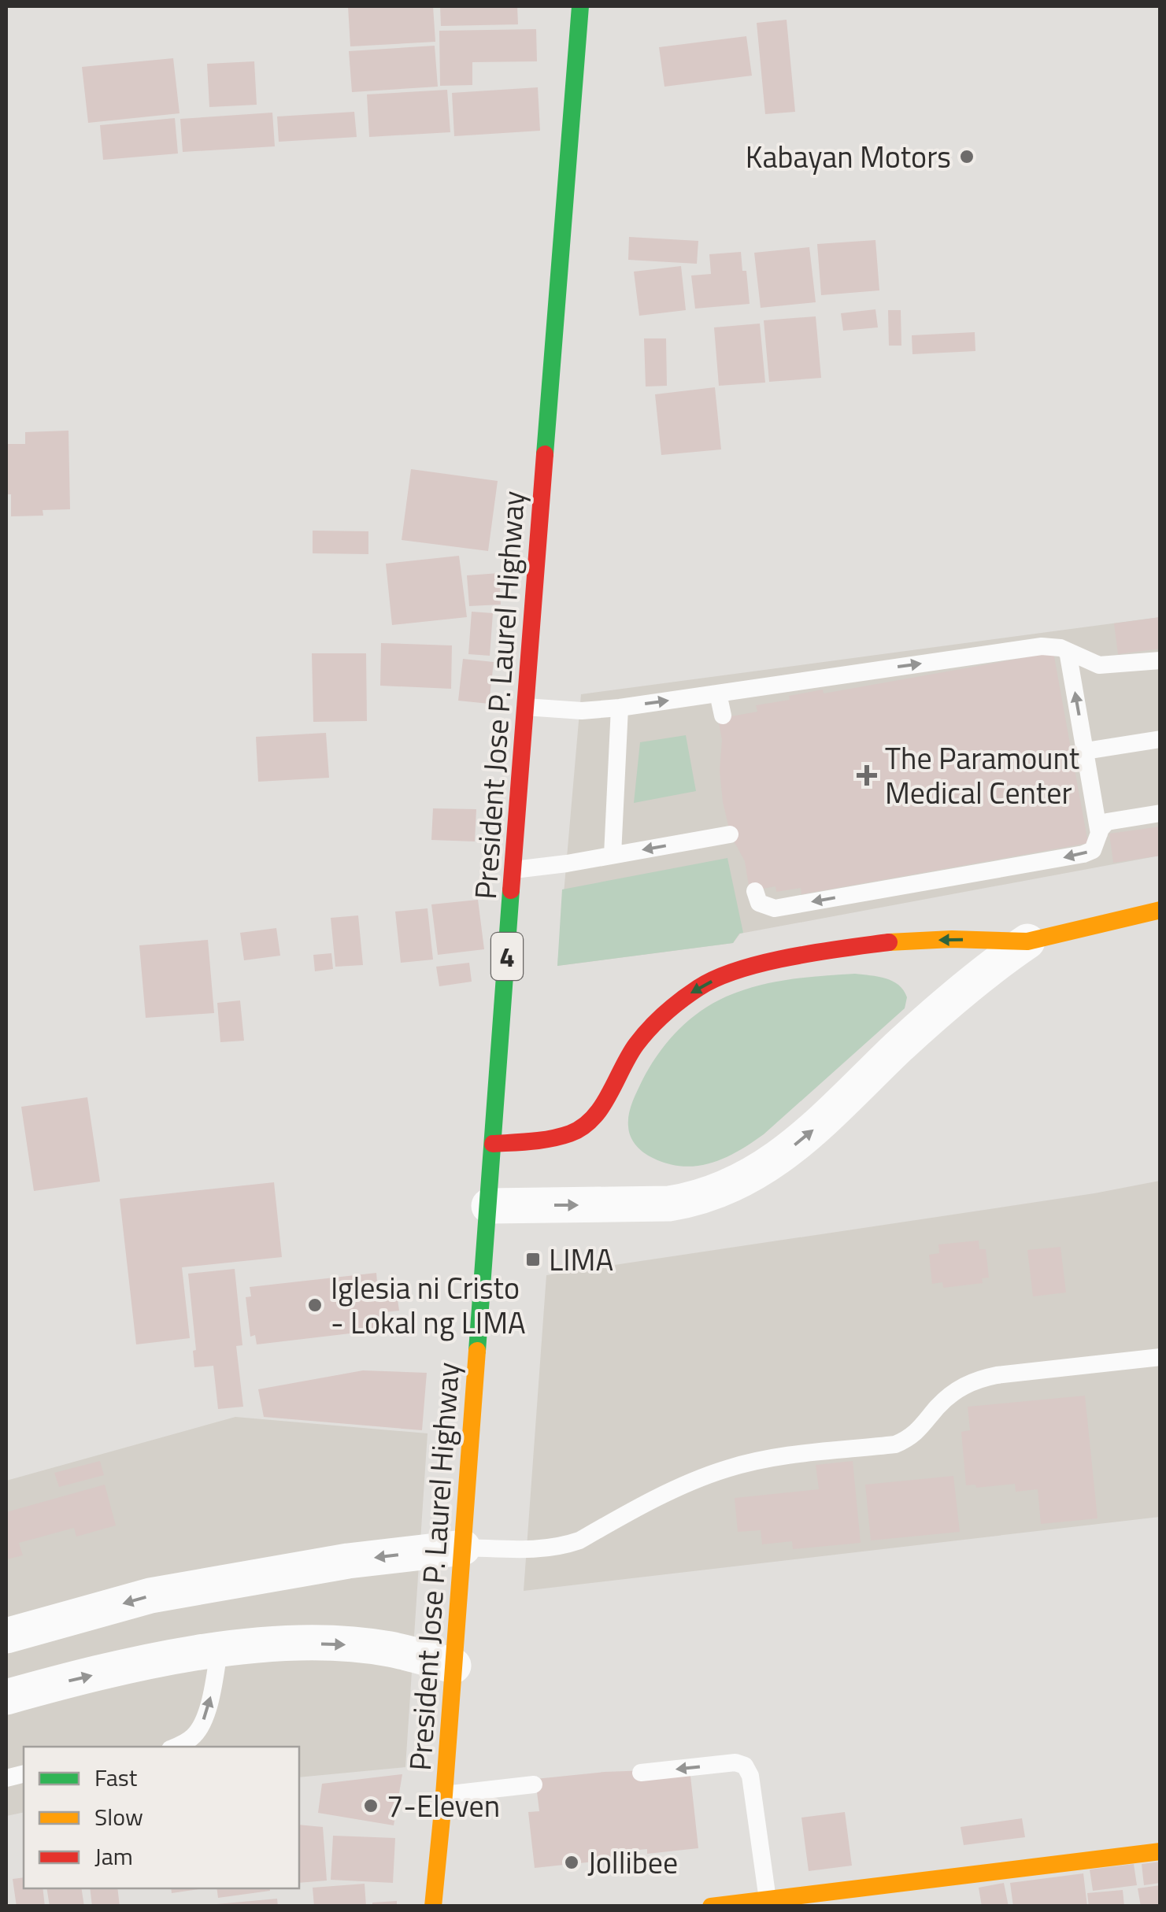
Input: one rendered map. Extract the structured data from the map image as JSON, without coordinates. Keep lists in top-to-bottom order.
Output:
{
  "streets": {
    "main road": ["President Jose P. Laurel Highway", "4"]
  },
  "places": {
    "other": [
      "Kabayan Motors",
      "Iglesia ni Cristo - Lokal ng LIMA",
      "7-Eleven",
      "Jollibee"
    ],
    "health": ["The Paramount Medical Center"],
    "transit": ["LIMA"]
  },
  "legend": ["Fast", "Slow", "Jam"]
}
